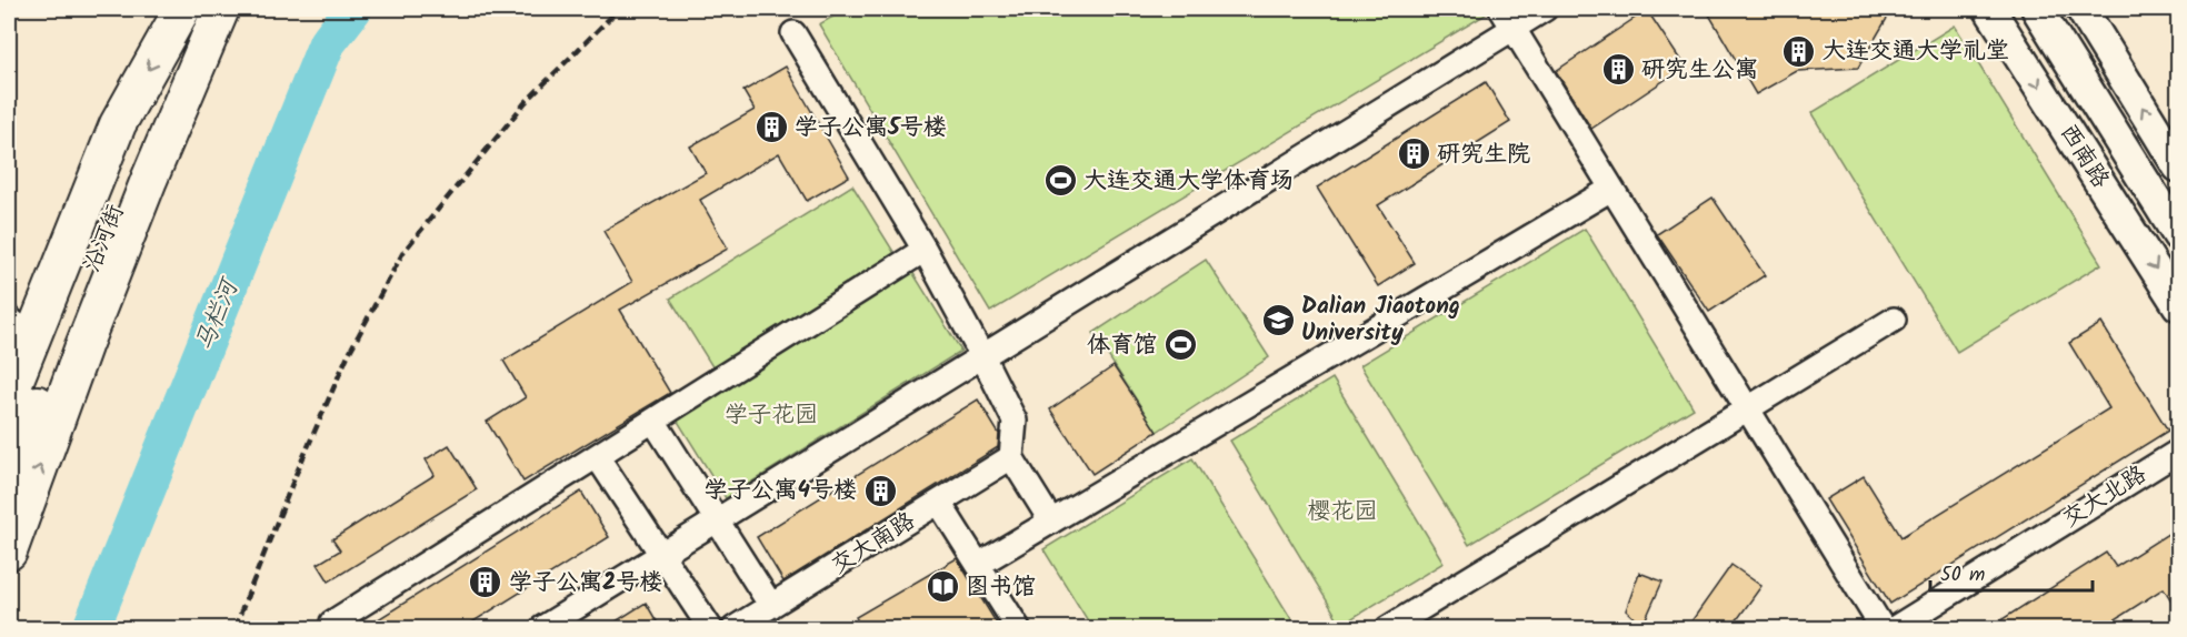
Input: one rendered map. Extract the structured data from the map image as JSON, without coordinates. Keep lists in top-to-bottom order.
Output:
{
  "streets": {
    "highway": ["沿河街"],
    "main road": ["西南路"],
    "street": ["交大北路", "交大南路"]
  },
  "water": ["马栏河"],
  "parks": ["学子花园", "樱花园"],
  "places": {
    "building": [
      "大连交通大学礼堂",
      "研究生公寓",
      "学子公寓5号楼",
      "研究生院",
      "学子公寓4号楼",
      "学子公寓2号楼"
    ],
    "sports": ["大连交通大学体育场", "体育馆"],
    "school or university": ["Dalian Jiaotong University"],
    "library": ["图书馆"]
  },
  "scale_bar": "50 m"
}
